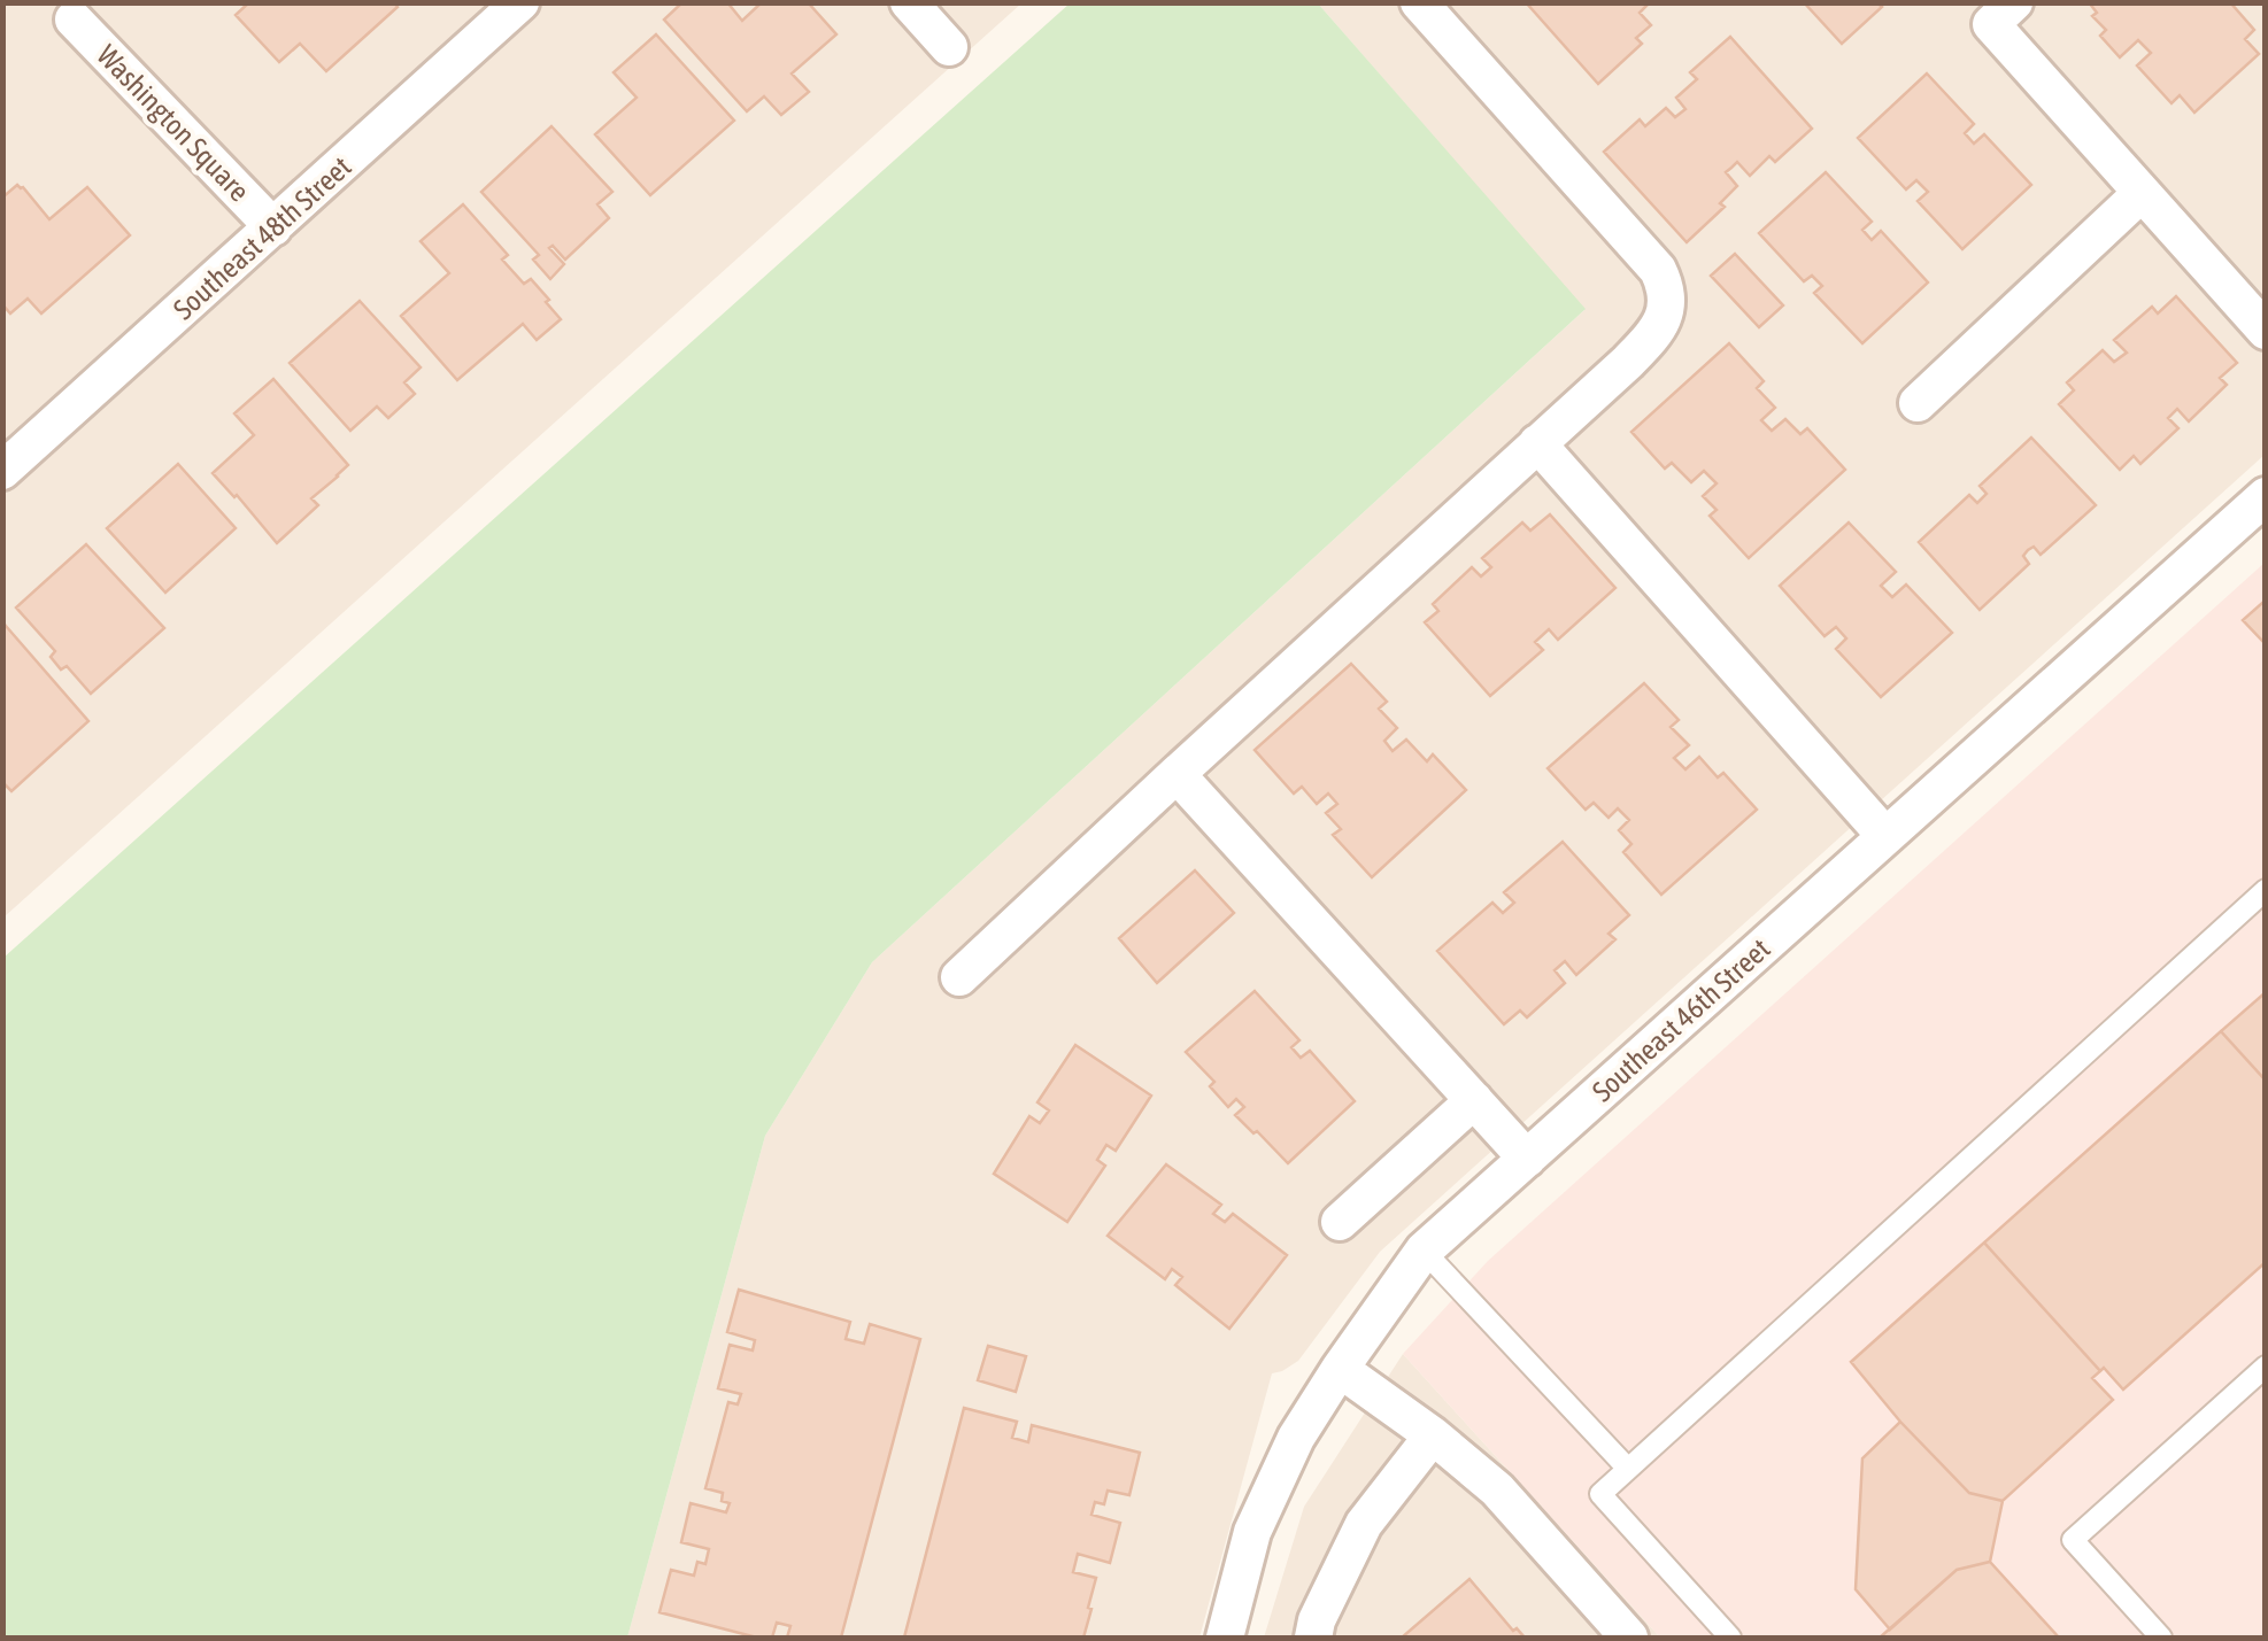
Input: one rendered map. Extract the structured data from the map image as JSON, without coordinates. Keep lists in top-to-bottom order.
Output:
{
  "streets": {
    "street": ["Washington Square", "Southeast 48th Street", "Southeast 46th Street"]
  },
  "crossings": [
    ["Washington Square", "Southeast 48th Street"]
  ]
}
